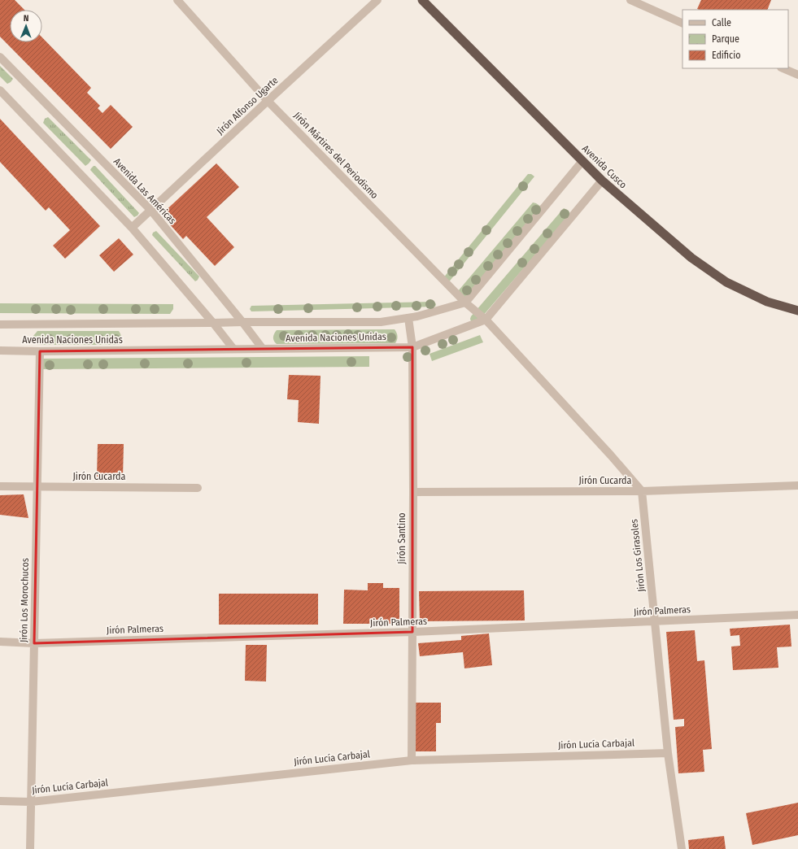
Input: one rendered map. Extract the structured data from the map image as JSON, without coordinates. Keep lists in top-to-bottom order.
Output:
{
  "streets": {
    "highway": ["Avenida Cusco"],
    "street": [
      "Jirón Alfonso Ugarte",
      "Jirón Mártires del Periodismo",
      "Avenida Las Américas",
      "Avenida Naciones Unidas",
      "Jirón Cucarda",
      "Jirón Santino",
      "Jirón Los Girasoles",
      "Jirón Los Morochucos",
      "Jirón Palmeras",
      "Jirón Lucía Carbajal"
    ]
  },
  "crossings": [
    ["Jirón Alfonso Ugarte", "Jirón Mártires del Periodismo"],
    ["Jirón Alfonso Ugarte", "Avenida Las Américas"],
    ["Jirón Mártires del Periodismo", "Avenida Naciones Unidas"],
    ["Avenida Cusco", "Avenida Naciones Unidas"],
    ["Avenida Las Américas", "Avenida Naciones Unidas"],
    ["Avenida Naciones Unidas", "Jirón Santino"],
    ["Avenida Naciones Unidas", "Jirón Los Morochucos"],
    ["Jirón Cucarda", "Jirón Santino"],
    ["Jirón Cucarda", "Jirón Los Girasoles"],
    ["Jirón Cucarda", "Jirón Los Morochucos"],
    ["Jirón Santino", "Jirón Palmeras"],
    ["Jirón Santino", "Jirón Lucía Carbajal"],
    ["Jirón Los Girasoles", "Jirón Palmeras"],
    ["Jirón Los Girasoles", "Jirón Lucía Carbajal"],
    ["Jirón Los Morochucos", "Jirón Palmeras"],
    ["Jirón Los Morochucos", "Jirón Lucía Carbajal"]
  ],
  "legend": ["Calle", "Parque", "Edificio"],
  "north": "top"
}
